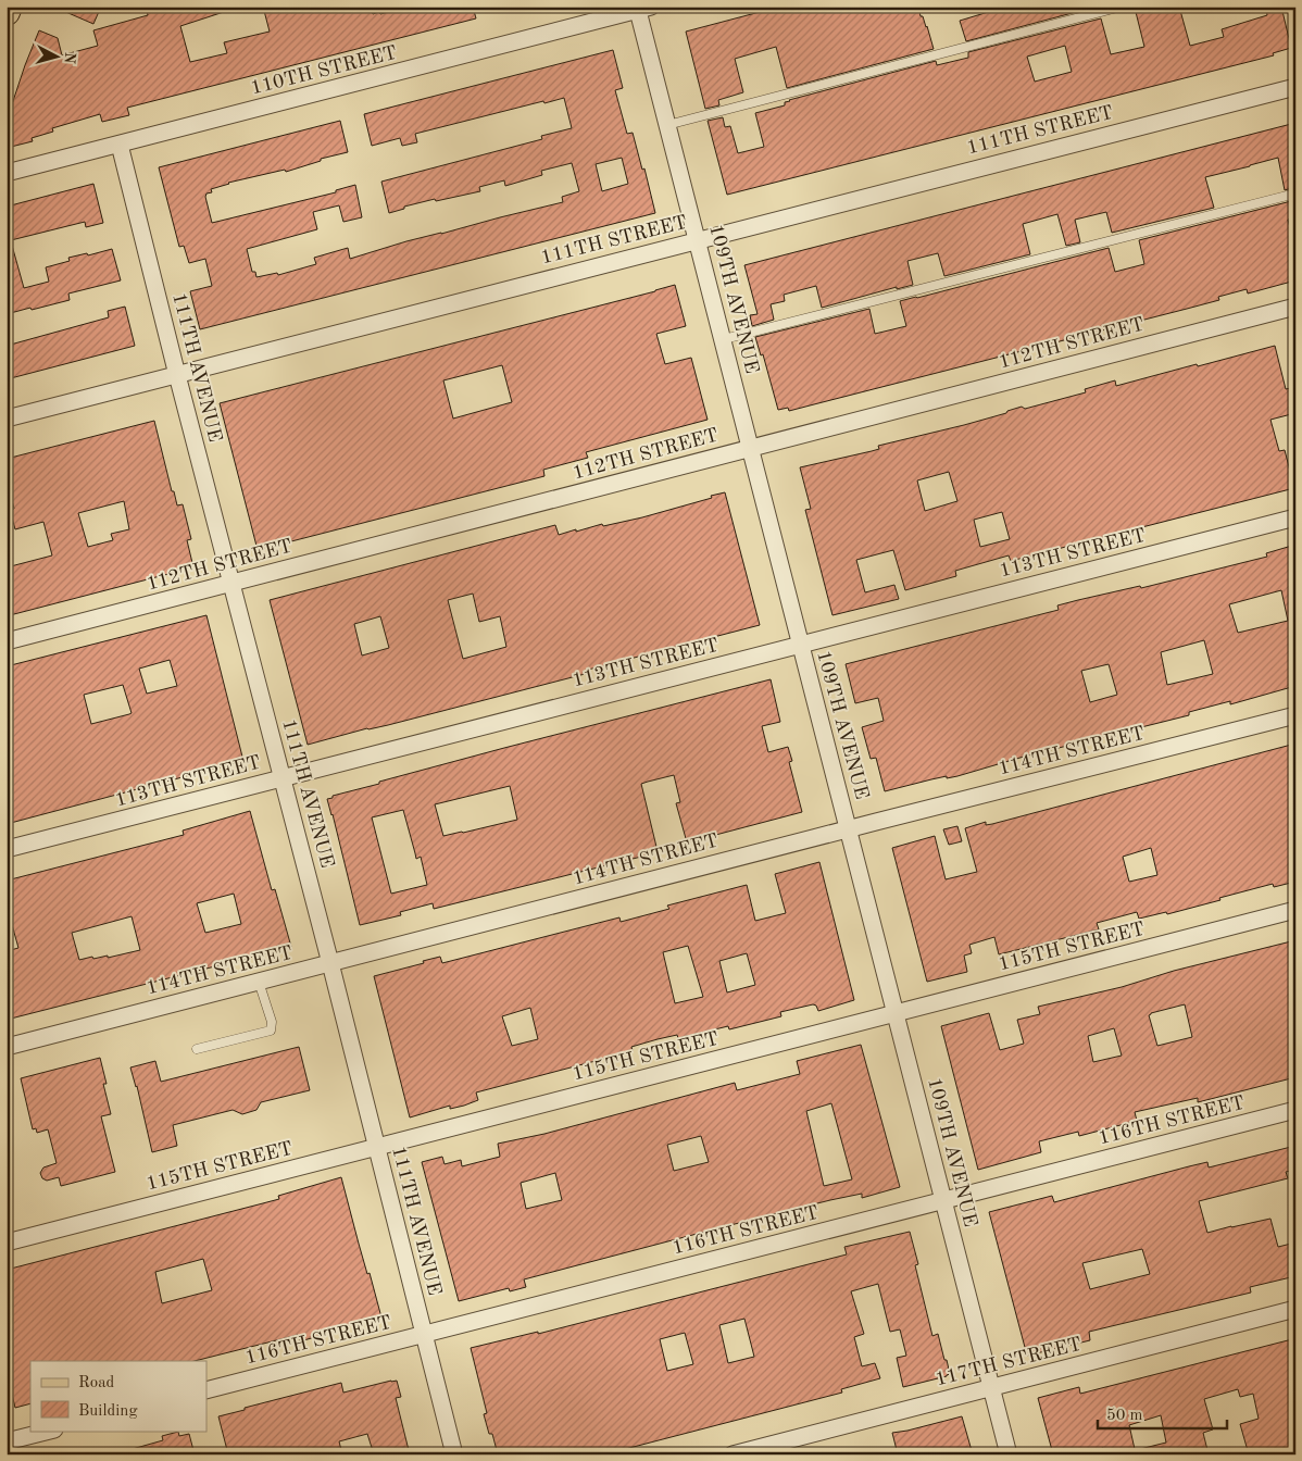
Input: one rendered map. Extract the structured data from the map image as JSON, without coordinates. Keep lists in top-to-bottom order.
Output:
{
  "streets": {
    "street": [
      "110TH STREET",
      "111TH STREET",
      "109TH AVENUE",
      "112TH STREET",
      "111TH AVENUE",
      "113TH STREET",
      "114TH STREET",
      "115TH STREET",
      "116TH STREET",
      "117TH STREET"
    ]
  },
  "crossings": [
    ["110TH STREET", "109TH AVENUE"],
    ["110TH STREET", "111TH AVENUE"],
    ["111TH STREET", "109TH AVENUE"],
    ["111TH STREET", "111TH AVENUE"],
    ["109TH AVENUE", "112TH STREET"],
    ["109TH AVENUE", "113TH STREET"],
    ["109TH AVENUE", "114TH STREET"],
    ["109TH AVENUE", "115TH STREET"],
    ["109TH AVENUE", "116TH STREET"],
    ["109TH AVENUE", "117TH STREET"],
    ["112TH STREET", "111TH AVENUE"],
    ["111TH AVENUE", "113TH STREET"],
    ["111TH AVENUE", "114TH STREET"],
    ["111TH AVENUE", "115TH STREET"],
    ["111TH AVENUE", "116TH STREET"]
  ],
  "legend": ["Road", "Building"],
  "scale_bar": "50 m",
  "north": "right"
}
